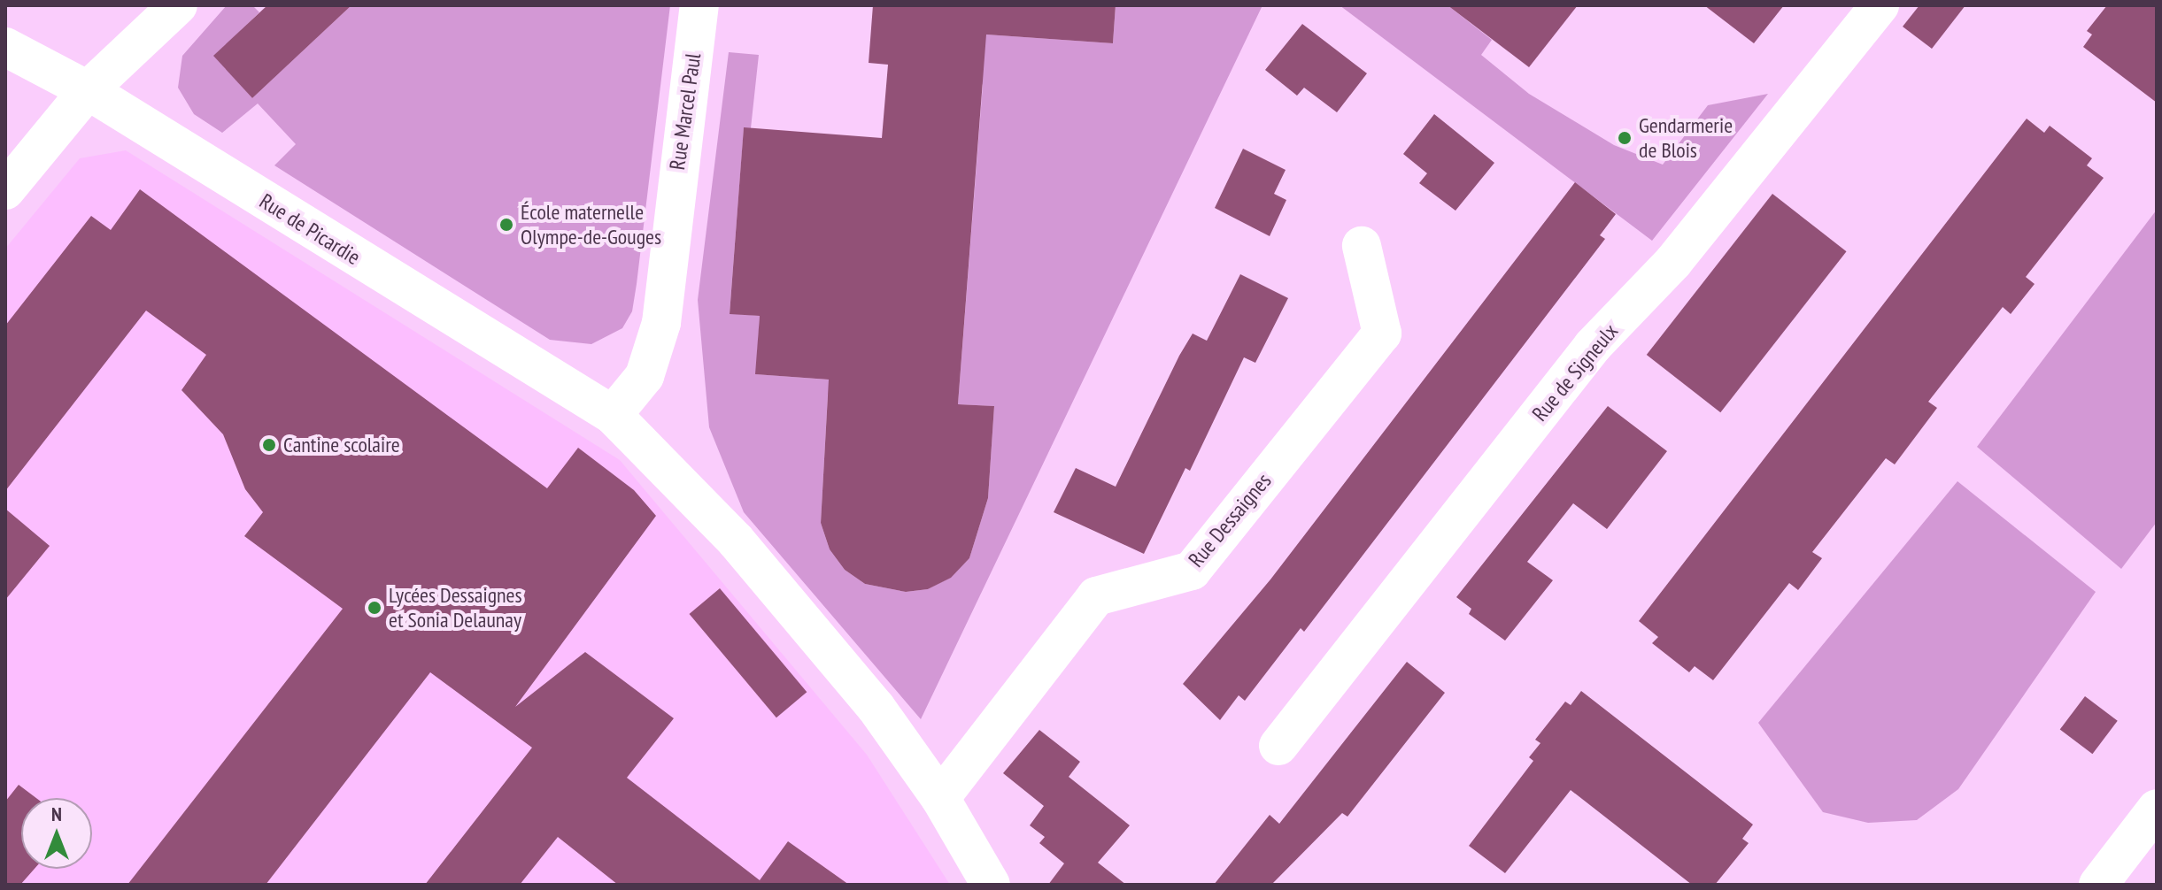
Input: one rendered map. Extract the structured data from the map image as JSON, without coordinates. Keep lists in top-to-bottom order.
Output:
{
  "streets": {
    "street": [
      "Rue Marcel Paul",
      "Rue de Picardie",
      "Rue de Signeulx",
      "Rue Dessaignes"
    ]
  },
  "crossings": [
    ["Rue Marcel Paul", "Rue de Picardie"]
  ],
  "places": [
    "Gendarmerie de Blois",
    "École maternelle Olympe-de-Gouges",
    "Cantine scolaire",
    "Lycées Dessaignes et Sonia Delaunay"
  ],
  "north": "top"
}
